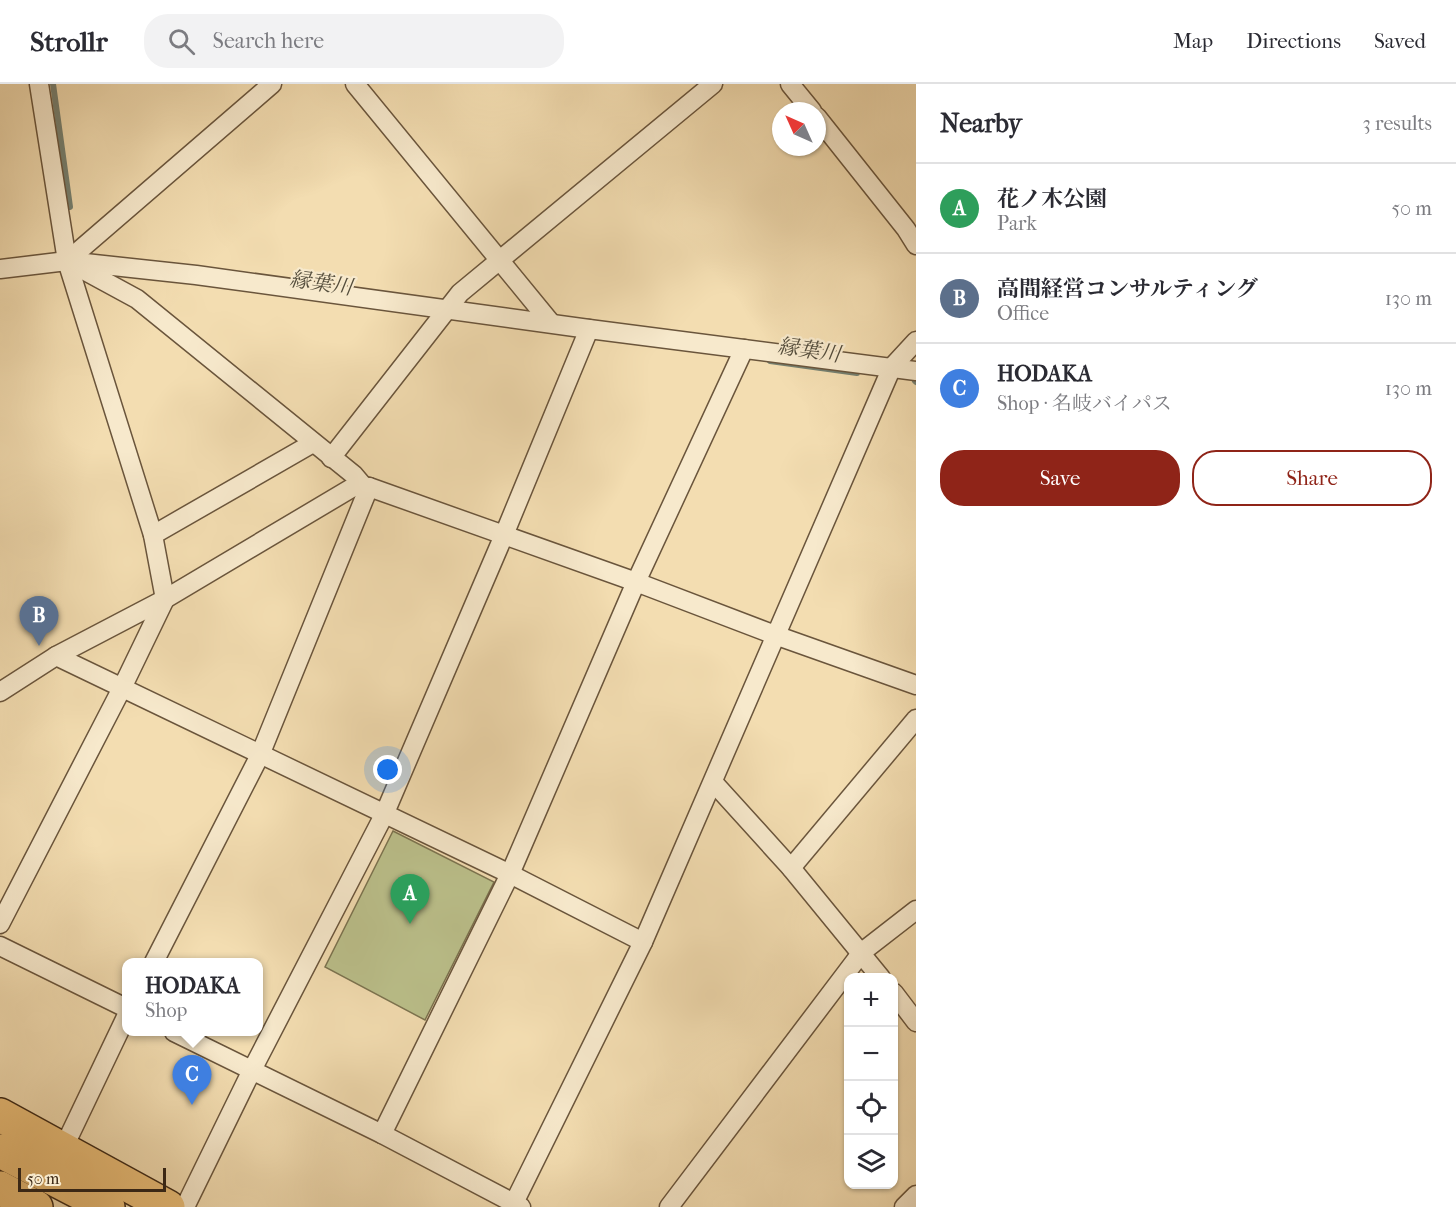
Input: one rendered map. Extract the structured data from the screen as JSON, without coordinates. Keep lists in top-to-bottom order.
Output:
{
  "water": ["縁葉川"],
  "scale_bar": "50 m",
  "north": "top left",
  "page": {
    "header": "Strollr",
    "search": "Search here",
    "nav": ["Map", "Directions", "Saved"],
    "heading": ["Nearby", "3 results"],
    "list": [
      {
        "mark": "A",
        "name": "花ノ木公園",
        "note": "Park",
        "value": "50 m"
      },
      {
        "mark": "B",
        "name": "高間経営コンサルティング",
        "note": "Office",
        "value": "130 m"
      },
      {
        "mark": "C",
        "name": "HODAKA",
        "note": "Shop · 名岐バイパス",
        "value": "130 m"
      }
    ],
    "buttons": ["Save", "Share"],
    "pins": ["B", "A", "C"],
    "popup": ["HODAKA", "Shop"],
    "map_buttons": ["+", "−"],
    "scale": "50 m"
  }
}
